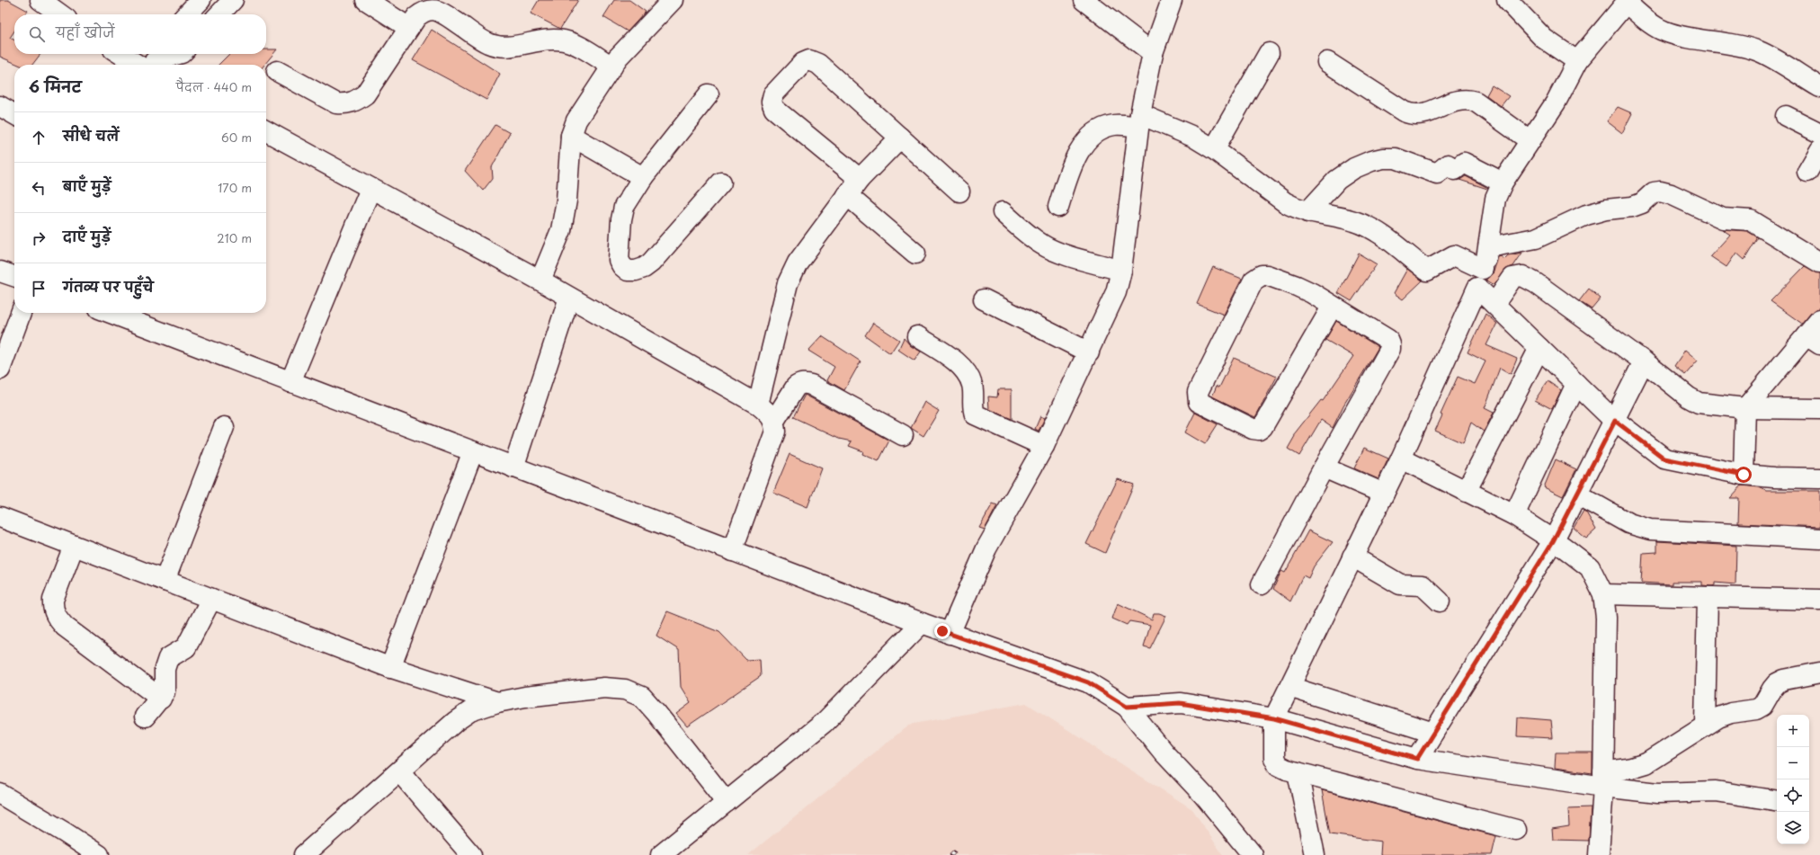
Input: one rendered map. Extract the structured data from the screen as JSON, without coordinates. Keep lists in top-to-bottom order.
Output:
{
  "page": {
    "search": "यहाँ खोजें",
    "heading": ["6 मिनट", "पैदल · 440 m"],
    "list": [
      ["सीधे चलें", "60 m"],
      ["बाएँ मुड़ें", "170 m"],
      ["दाएँ मुड़ें", "210 m"],
      "गंतव्य पर पहुँचे"
    ],
    "map_buttons": ["+", "−"]
  }
}
